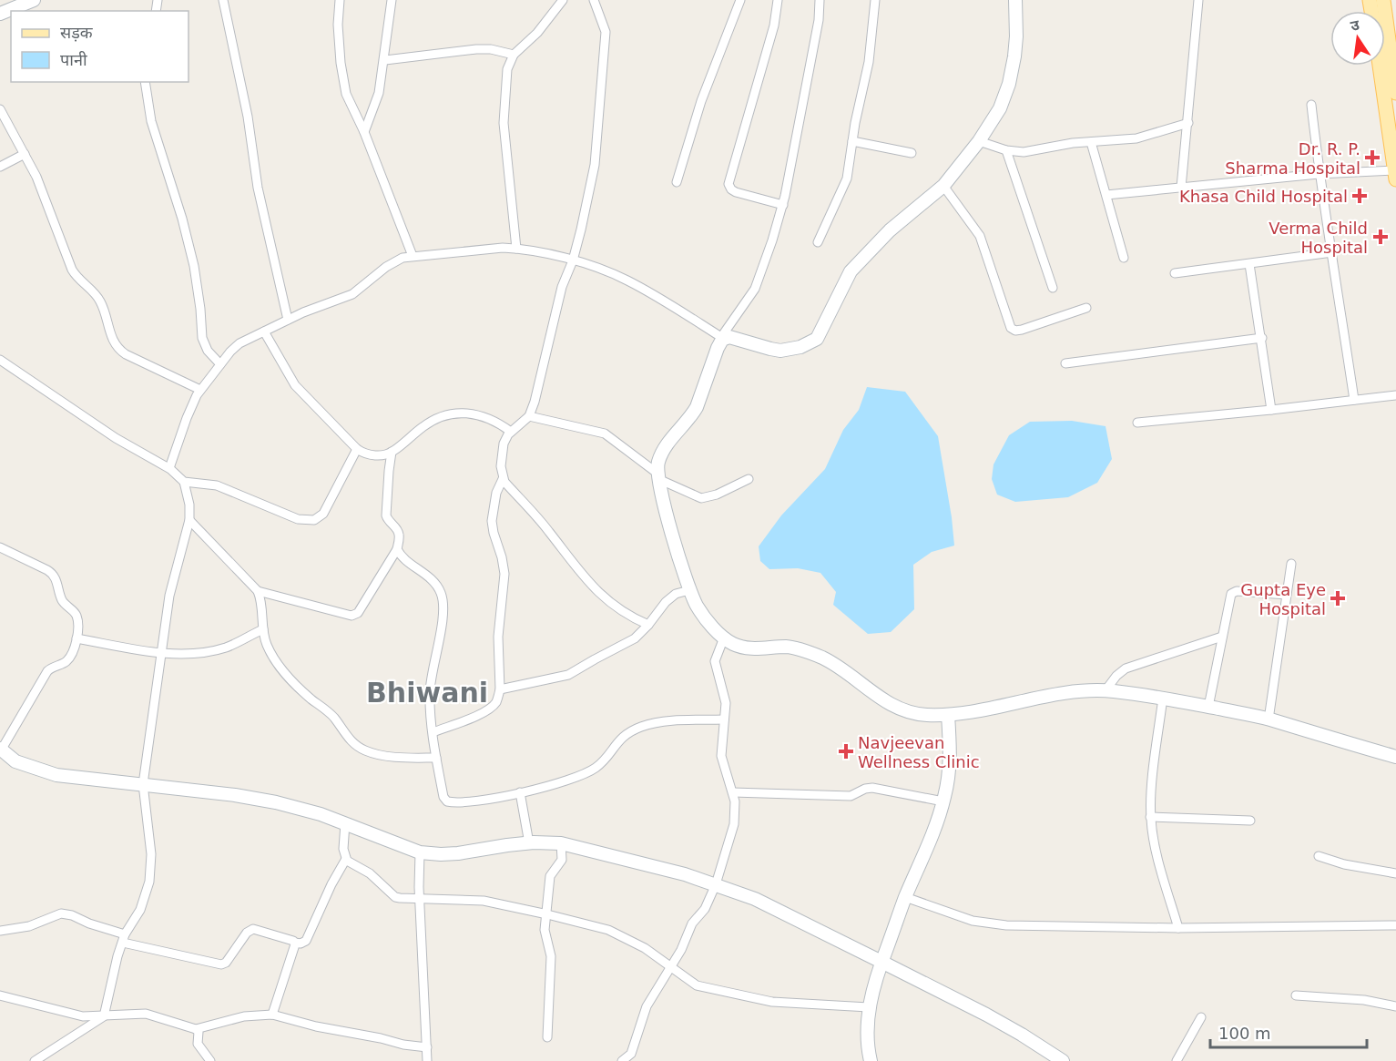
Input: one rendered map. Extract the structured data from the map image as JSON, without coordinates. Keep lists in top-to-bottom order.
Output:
{
  "districts": ["Bhiwani"],
  "places": {
    "health": [
      "Dr. R. P. Sharma Hospital",
      "Khasa Child Hospital",
      "Verma Child Hospital",
      "Gupta Eye Hospital",
      "Navjeevan Wellness Clinic"
    ]
  },
  "legend": ["सड़क", "पानी"],
  "scale_bar": "100 m",
  "north": "top"
}
